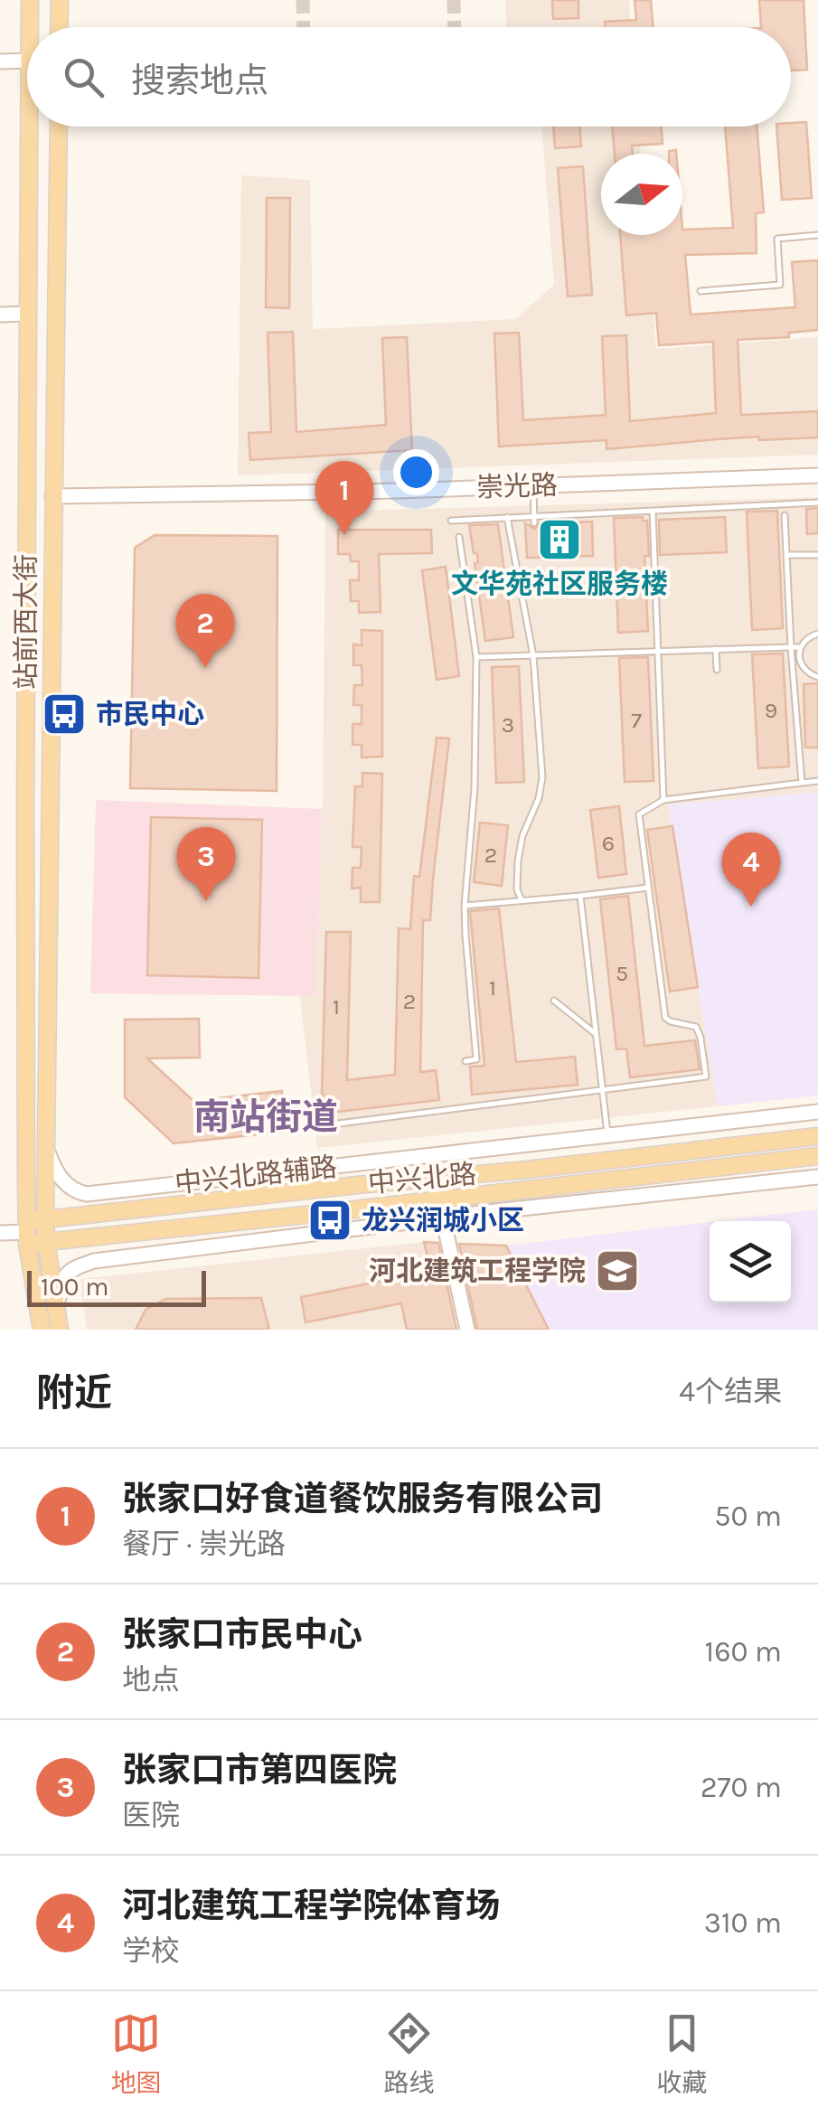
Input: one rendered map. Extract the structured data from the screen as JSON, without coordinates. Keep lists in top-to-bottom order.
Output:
{
  "streets": {
    "main road": ["站前西大街", "中兴北路"],
    "street": ["崇光路", "中兴北路辅路"]
  },
  "crossings": [
    ["崇光路", "站前西大街"],
    ["站前西大街", "中兴北路辅路"],
    ["站前西大街", "中兴北路"]
  ],
  "districts": ["南站街道"],
  "places": {
    "building": ["文华苑社区服务楼"],
    "bus stop": ["市民中心", "龙兴润城小区"],
    "school or university": ["河北建筑工程学院"]
  },
  "house_numbers": [
    "9",
    "7",
    "3",
    "6",
    "2",
    "5",
    "1",
    "2",
    "1"
  ],
  "scale_bar": "100 m",
  "north": "right",
  "page": {
    "search": "搜索地点",
    "pins": [
      "1",
      "2",
      "3",
      "4"
    ],
    "scale": "100 m",
    "heading": ["附近", "4个结果"],
    "list": [
      {
        "mark": "1",
        "name": "张家口好食道餐饮服务有限公司",
        "note": "餐厅 · 崇光路",
        "value": "50 m"
      },
      {
        "mark": "2",
        "name": "张家口市民中心",
        "note": "地点",
        "value": "160 m"
      },
      {
        "mark": "3",
        "name": "张家口市第四医院",
        "note": "医院",
        "value": "270 m"
      },
      {
        "mark": "4",
        "name": "河北建筑工程学院体育场",
        "note": "学校",
        "value": "310 m"
      }
    ],
    "nav": ["地图", "路线", "收藏"]
  }
}
